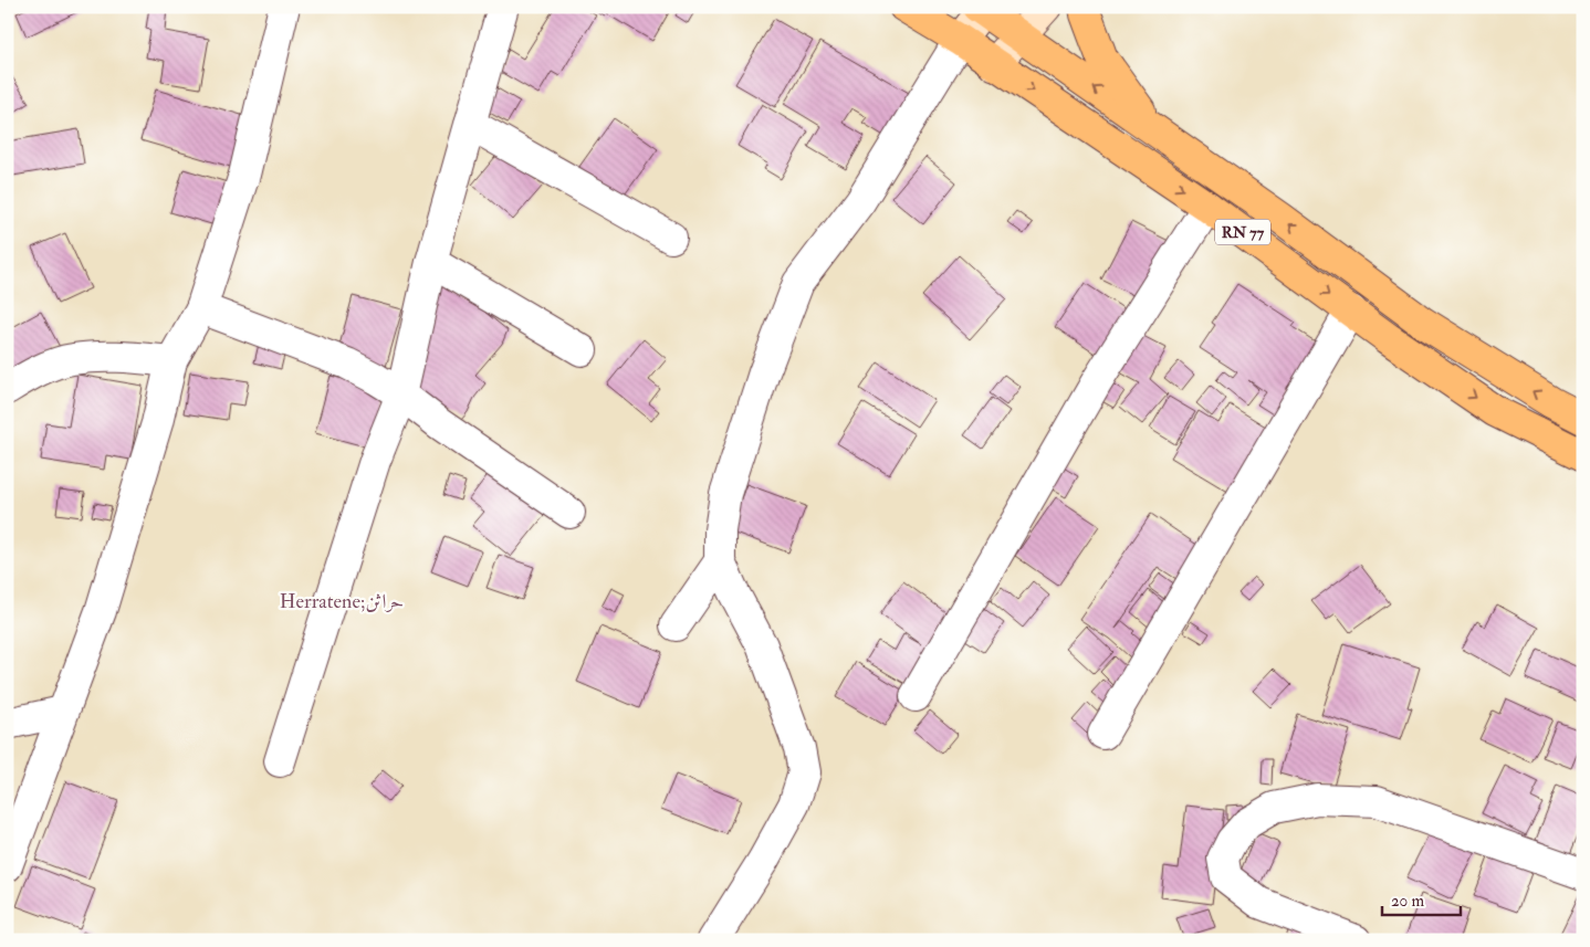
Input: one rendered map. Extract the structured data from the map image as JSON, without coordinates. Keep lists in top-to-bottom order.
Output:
{
  "streets": {
    "main road": ["RN 77"]
  },
  "districts": ["Herratene;حراثن"],
  "scale_bar": "20 m"
}
